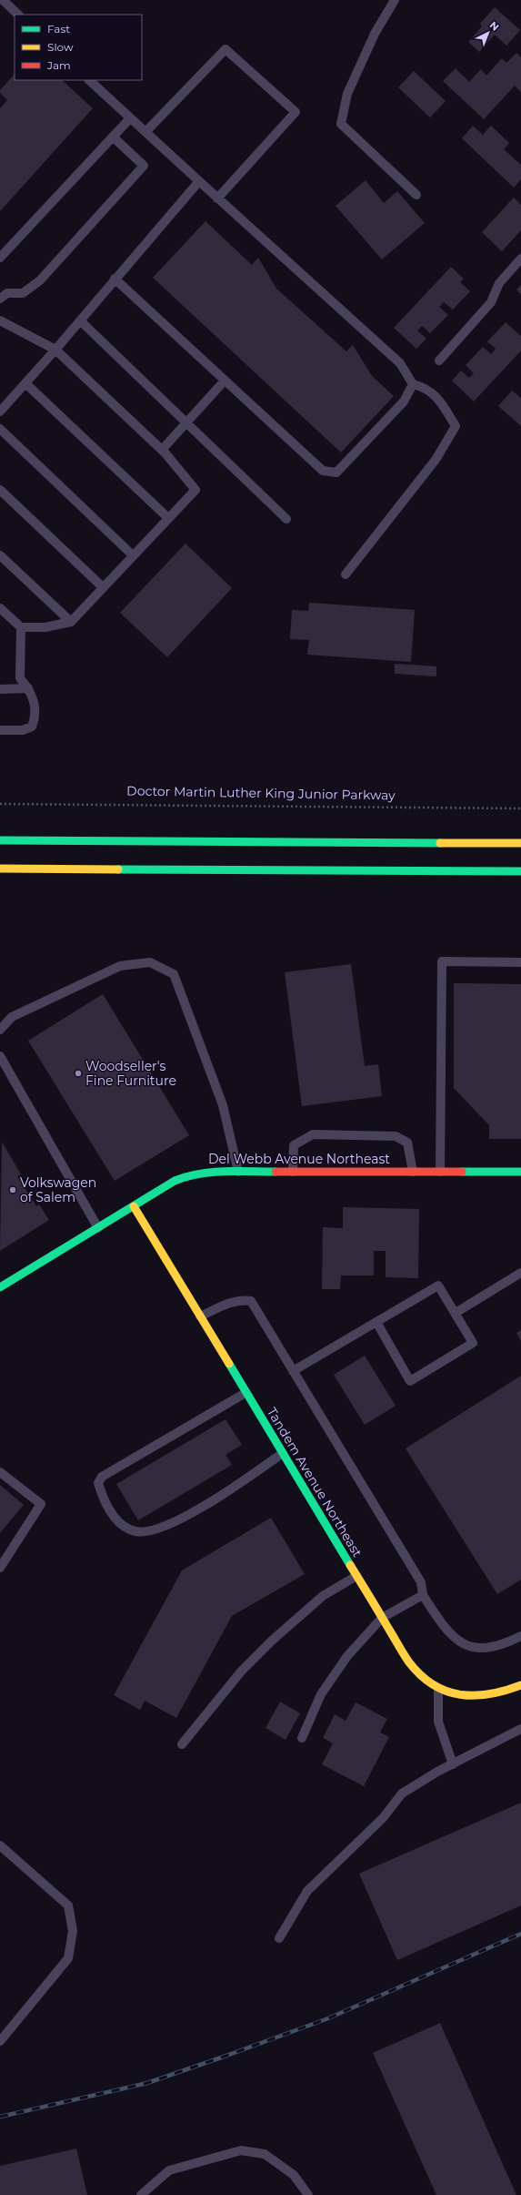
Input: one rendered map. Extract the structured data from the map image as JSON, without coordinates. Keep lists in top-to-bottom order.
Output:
{
  "streets": {
    "main road": ["Del Webb Avenue Northeast", "Tandem Avenue Northeast"],
    "path": ["Doctor Martin Luther King Junior Parkway"]
  },
  "crossings": [
    ["Del Webb Avenue Northeast", "Tandem Avenue Northeast"]
  ],
  "places": ["Woodseller's Fine Furniture", "Volkswagen of Salem"],
  "legend": ["Fast", "Slow", "Jam"],
  "north": "top right"
}
